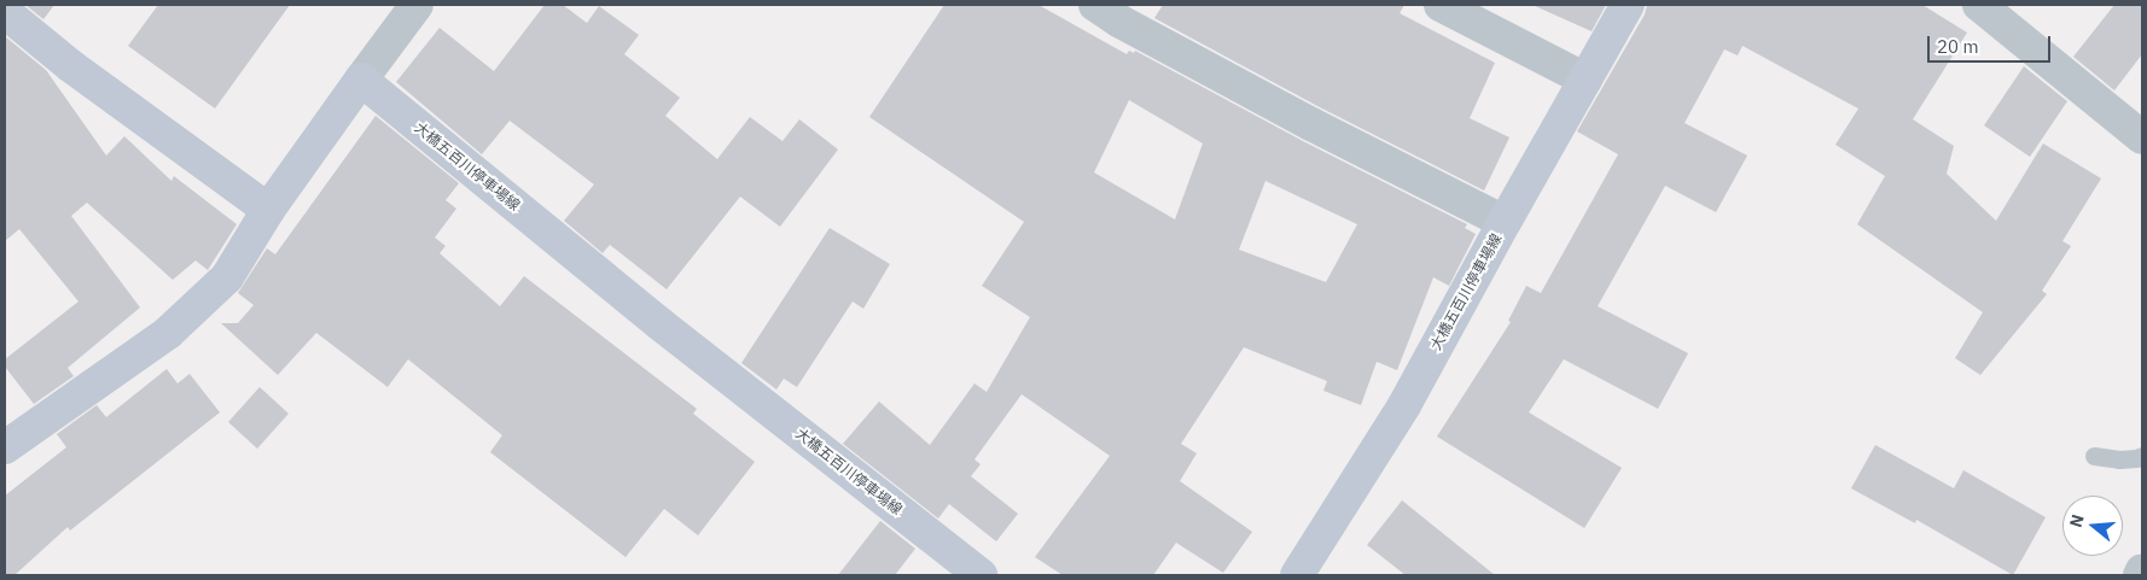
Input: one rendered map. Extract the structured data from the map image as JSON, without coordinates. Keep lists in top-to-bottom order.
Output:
{
  "streets": {
    "main road": ["大橋五百川停車場線"]
  },
  "scale_bar": "20 m",
  "north": "left"
}
